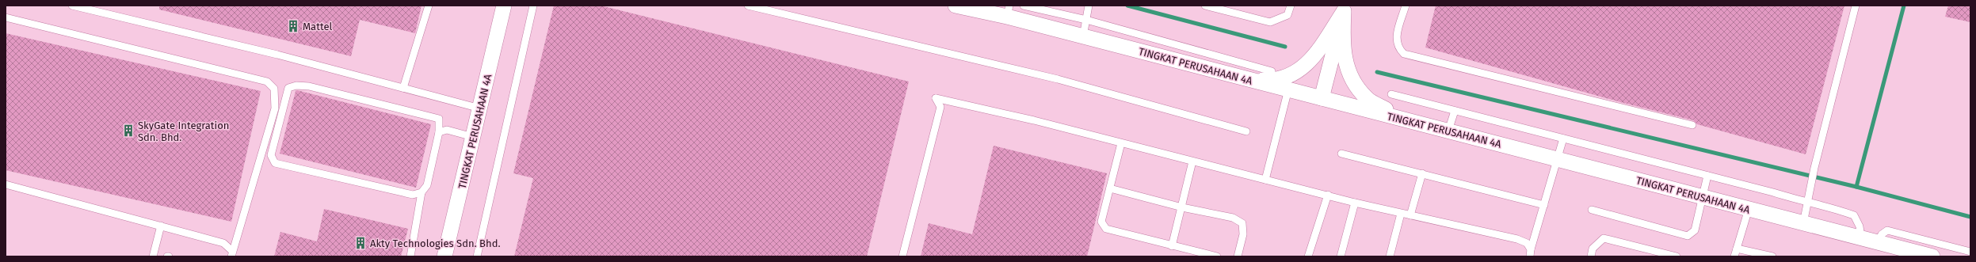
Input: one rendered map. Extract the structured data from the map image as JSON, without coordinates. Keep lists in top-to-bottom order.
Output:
{
  "streets": {
    "street": ["TINGKAT PERUSAHAAN 4A"]
  },
  "places": {
    "building": ["Mattel", "SkyGate Integration Sdn. Bhd.", "Akty Technologies Sdn. Bhd."]
  }
}
